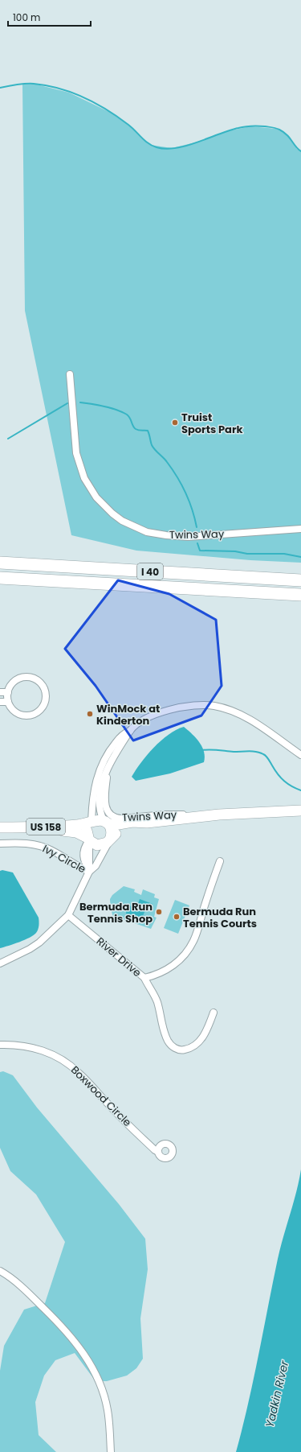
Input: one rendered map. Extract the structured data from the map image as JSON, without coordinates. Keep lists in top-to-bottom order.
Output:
{
  "streets": {
    "highway": ["I 40"],
    "main road": ["US 158"],
    "street": [
      "Twins Way",
      "Ivy Circle",
      "River Drive",
      "Boxwood Circle"
    ]
  },
  "crossings": [
    ["Twins Way", "US 158"]
  ],
  "water": ["Yadkin River"],
  "places": [
    "Truist Sports Park",
    "WinMock at Kinderton",
    "Bermuda Run Tennis Shop",
    "Bermuda Run Tennis Courts"
  ],
  "scale_bar": "100 m"
}
